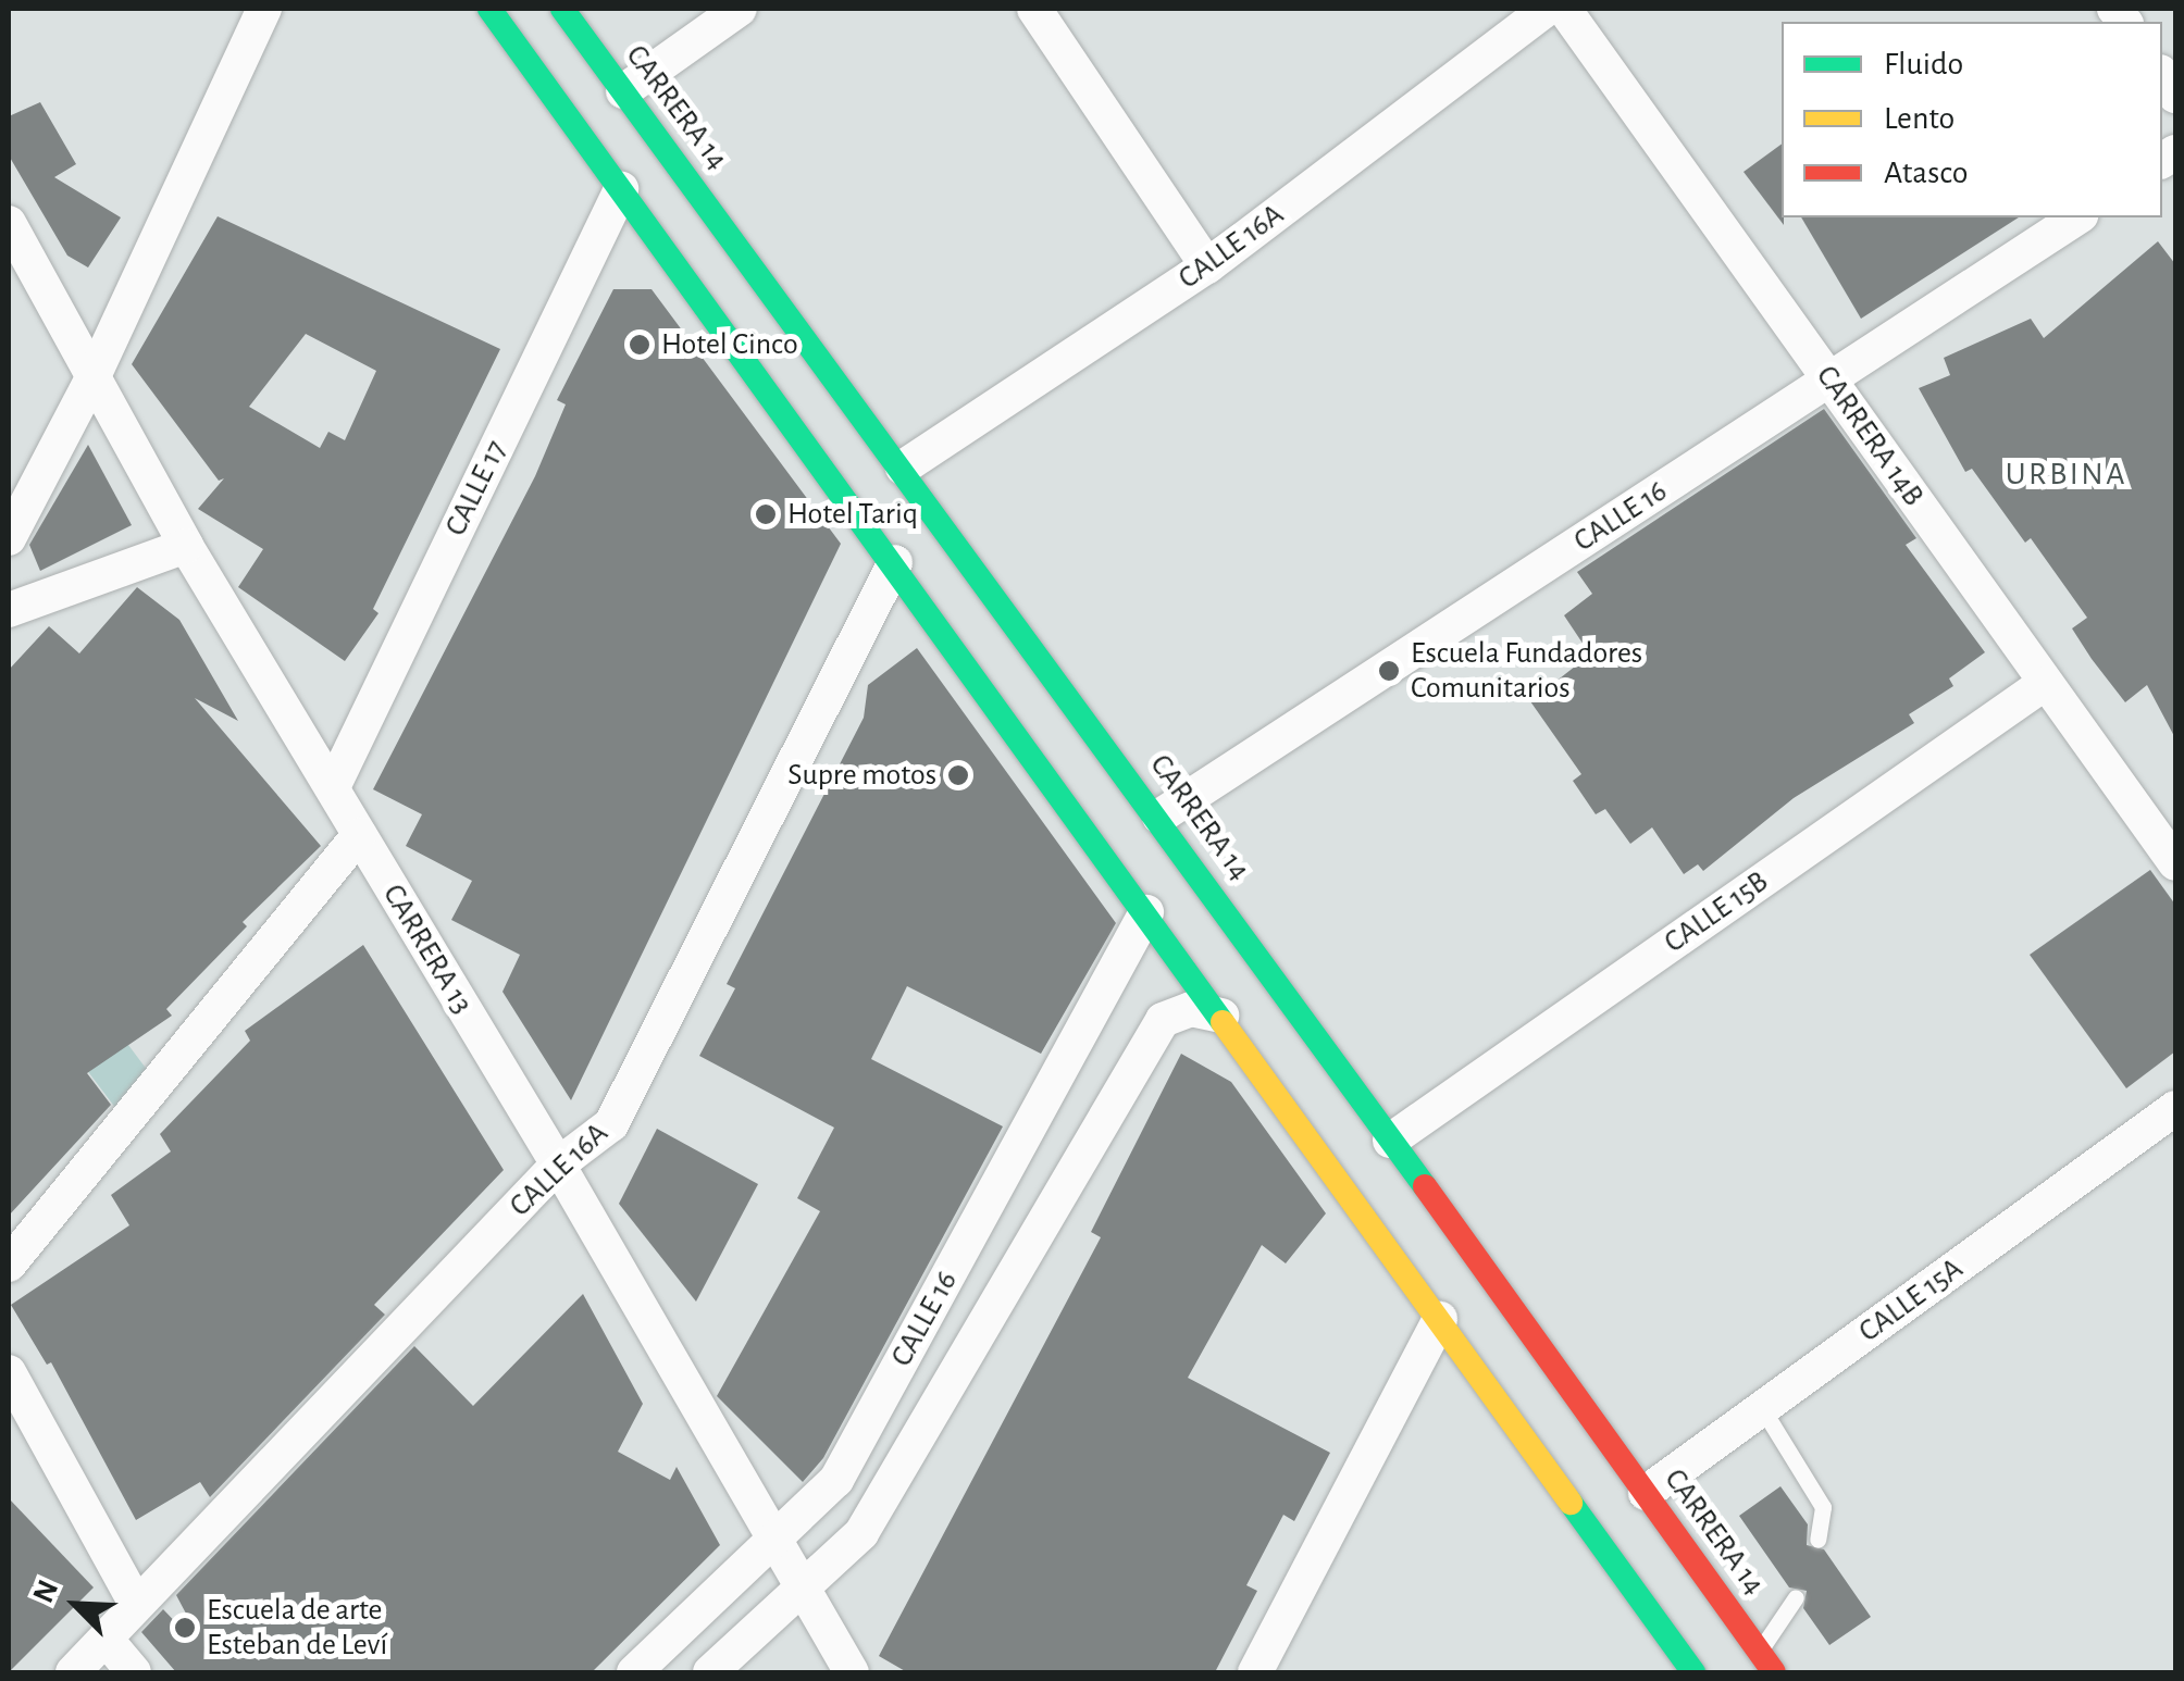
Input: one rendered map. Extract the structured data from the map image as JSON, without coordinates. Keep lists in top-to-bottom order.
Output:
{
  "streets": {
    "main road": ["CARRERA 14"],
    "street": [
      "CALLE 16A",
      "CARRERA 14B",
      "CALLE 17",
      "CALLE 16",
      "CALLE 15B",
      "CARRERA 13",
      "CALLE 15A"
    ]
  },
  "crossings": [
    ["CARRERA 14", "CALLE 16A"],
    ["CARRERA 14", "CALLE 16"],
    ["CARRERA 14", "CALLE 15B"],
    ["CARRERA 14", "CALLE 15A"],
    ["CALLE 16A", "CARRERA 13"],
    ["CARRERA 14B", "CALLE 16"],
    ["CARRERA 14B", "CALLE 15B"],
    ["CALLE 17", "CARRERA 13"],
    ["CALLE 16", "CARRERA 13"]
  ],
  "districts": ["URBINA"],
  "places": [
    "Hotel Cinco",
    "Hotel Tariq",
    "Escuela Fundadores Comunitarios",
    "Supre motos",
    "Escuela de arte Esteban de Leví"
  ],
  "legend": ["Fluido", "Lento", "Atasco"],
  "north": "top left"
}
